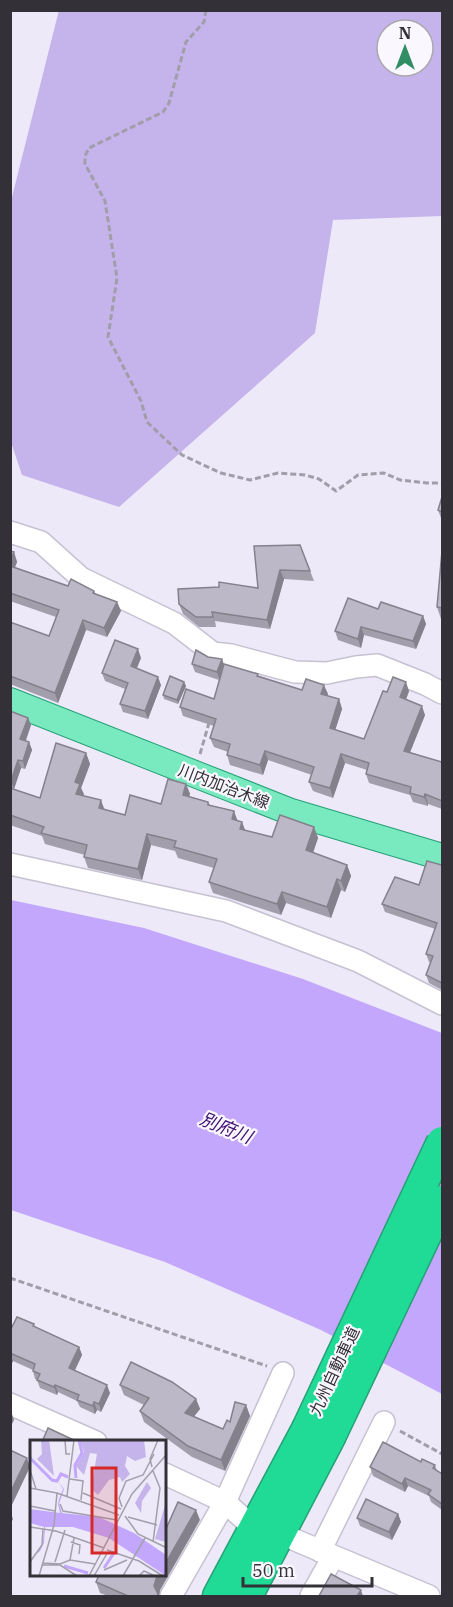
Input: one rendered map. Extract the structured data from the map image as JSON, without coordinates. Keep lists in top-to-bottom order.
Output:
{
  "streets": {
    "highway": ["九州自動車道"],
    "main road": ["川内加治木線"]
  },
  "water": ["別府川"],
  "scale_bar": "50 m",
  "north": "top"
}
